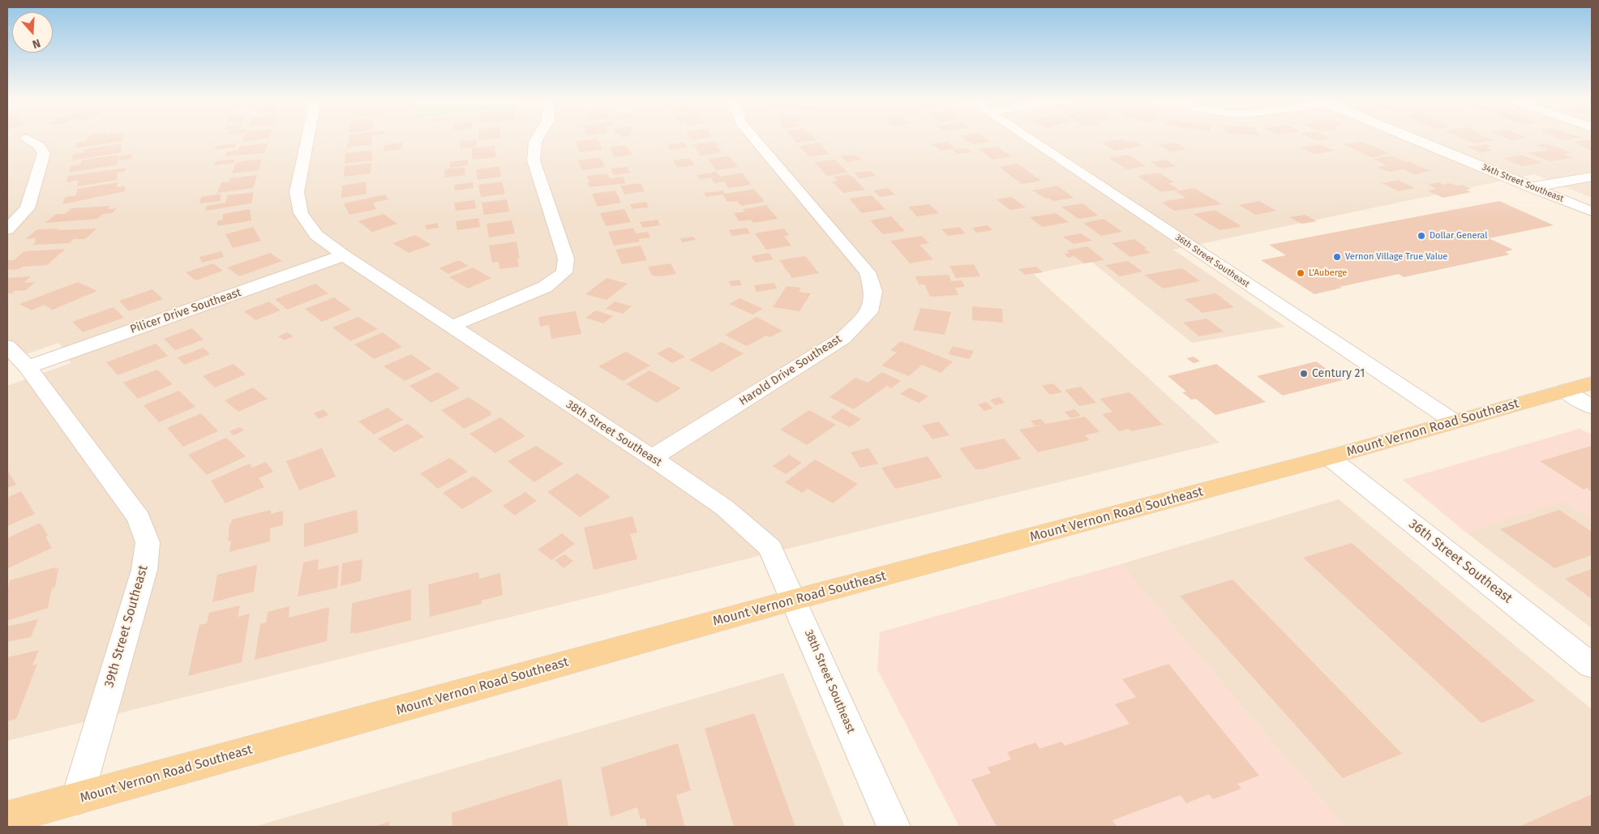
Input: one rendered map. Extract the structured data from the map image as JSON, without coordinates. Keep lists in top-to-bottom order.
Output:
{
  "streets": {
    "main road": ["Mount Vernon Road Southeast"],
    "street": [
      "34th Street Southeast",
      "36th Street Southeast",
      "Pilicer Drive Southeast",
      "Harold Drive Southeast",
      "38th Street Southeast",
      "39th Street Southeast"
    ]
  },
  "crossings": [
    ["36th Street Southeast", "Mount Vernon Road Southeast"],
    ["Pilicer Drive Southeast", "38th Street Southeast"],
    ["Pilicer Drive Southeast", "39th Street Southeast"],
    ["Harold Drive Southeast", "38th Street Southeast"],
    ["Mount Vernon Road Southeast", "38th Street Southeast"],
    ["Mount Vernon Road Southeast", "39th Street Southeast"]
  ],
  "places": [
    "Dollar General",
    "Vernon Village True Value",
    "L'Auberge",
    "Century 21"
  ],
  "north": "bottom"
}
